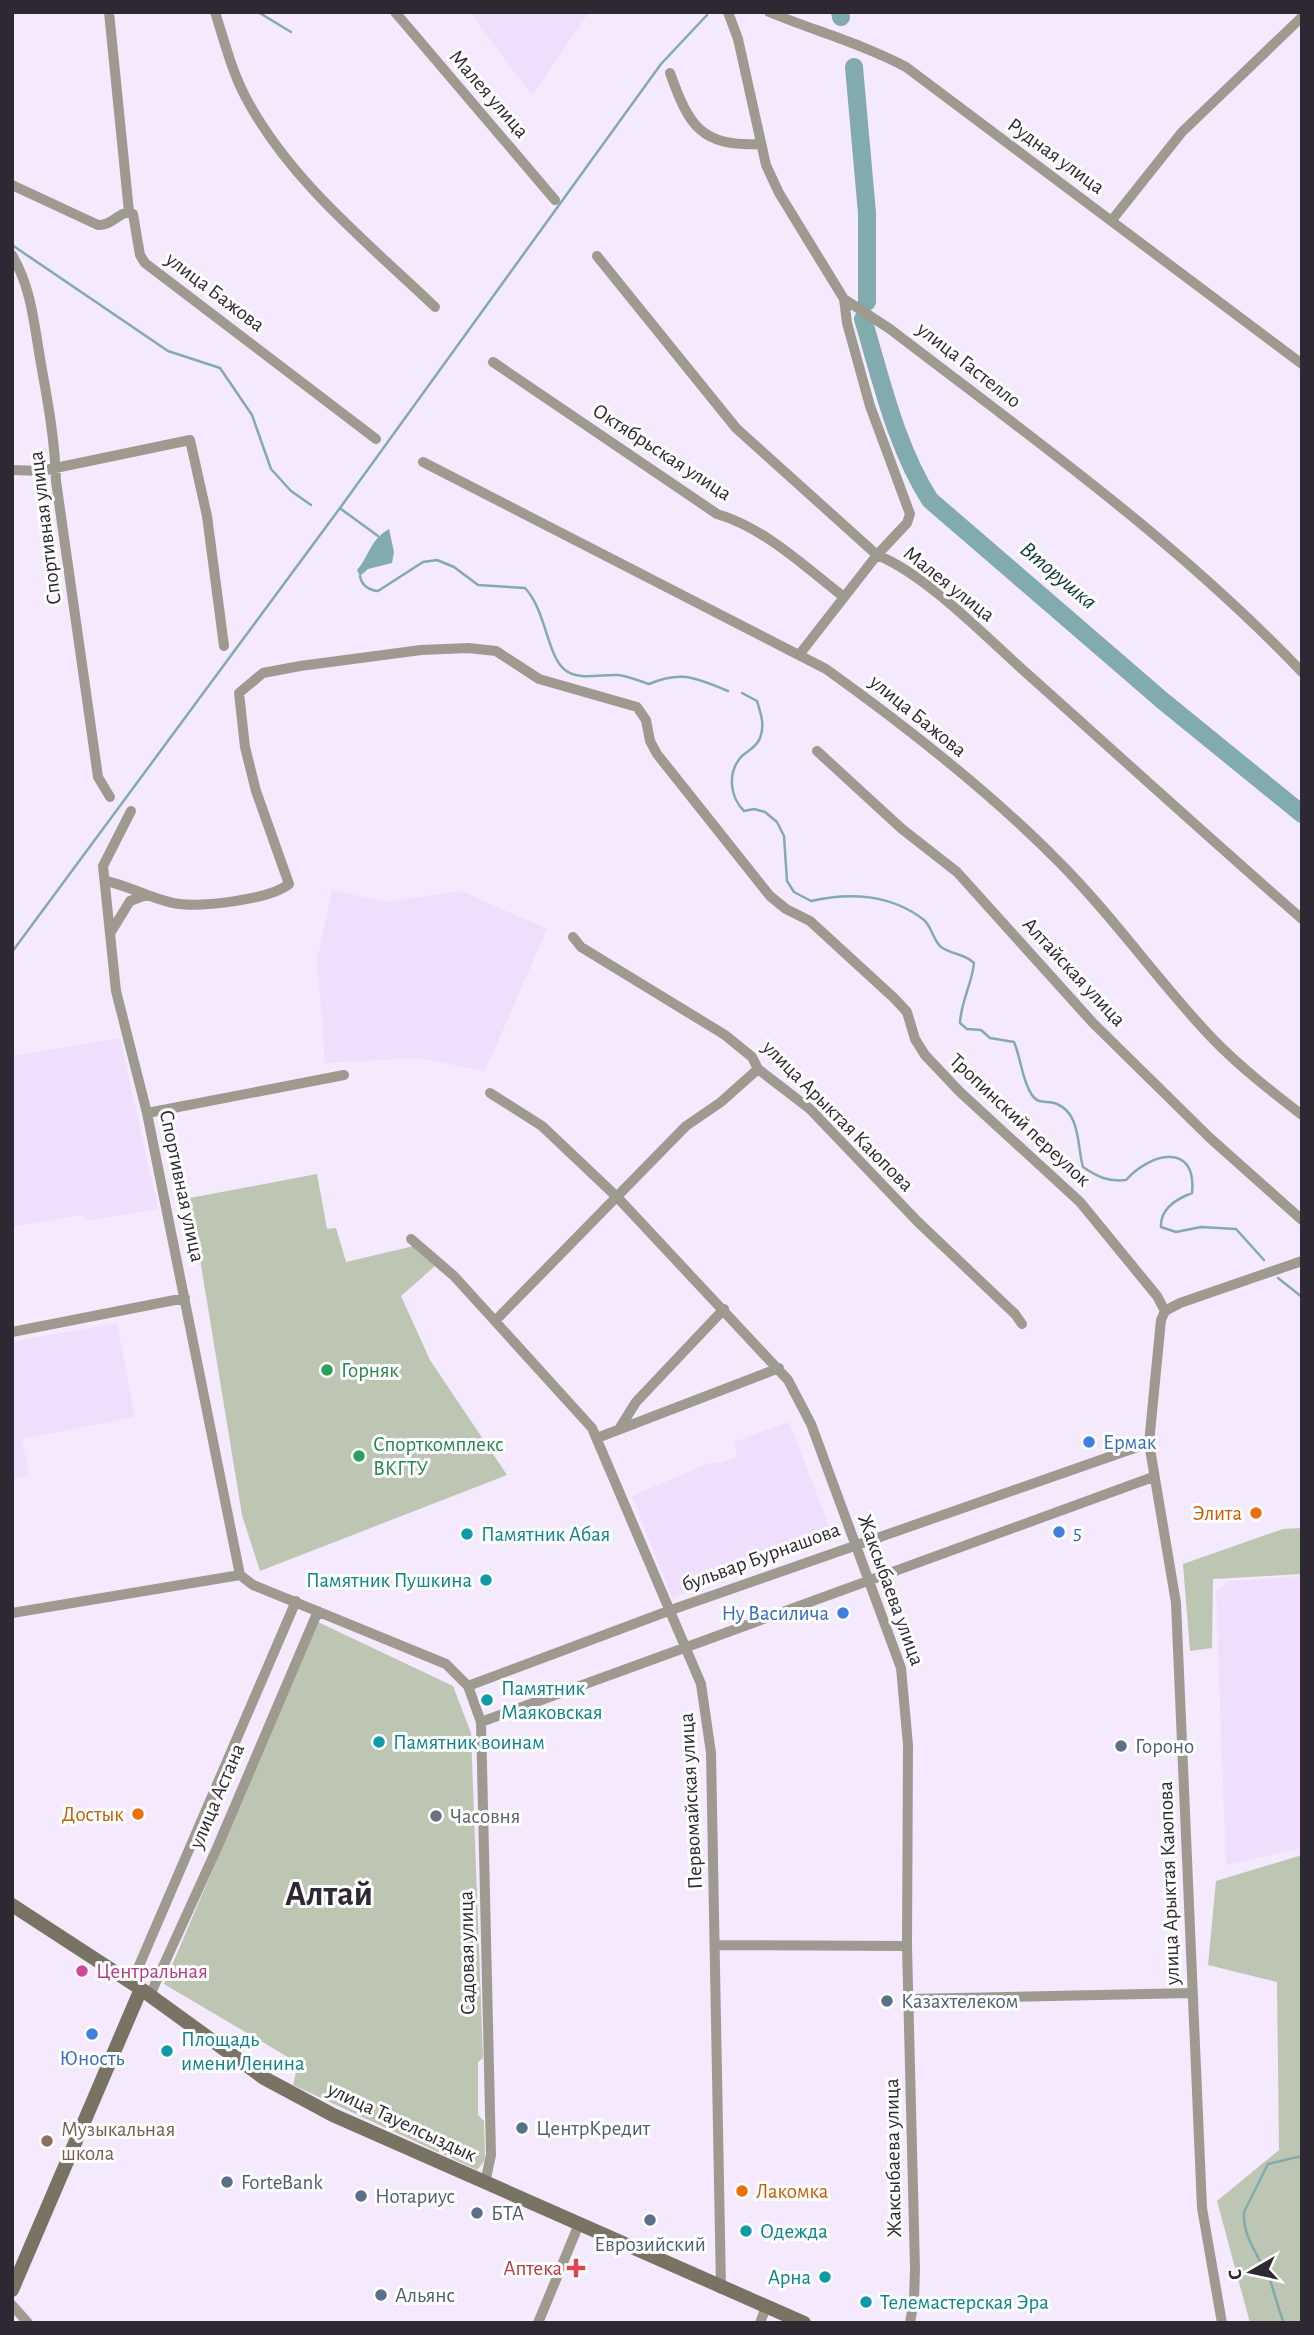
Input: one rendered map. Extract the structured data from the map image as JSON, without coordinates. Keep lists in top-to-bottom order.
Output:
{
  "streets": {
    "street": [
      "Малея улица",
      "Рудная улица",
      "улица Бажова",
      "улица Гастелло",
      "Октябрьская улица",
      "Спортивная улица",
      "Алтайская улица",
      "улица Арыктая Каюпова",
      "Тропинский переулок",
      "бульвар Бурнашова",
      "Жаксыбаева улица",
      "улица Астана",
      "Первомайская улица",
      "Садовая улица",
      "улица Тауелсыздык"
    ]
  },
  "crossings": [
    ["улица Арыктая Каюпова", "Тропинский переулок"],
    ["улица Арыктая Каюпова", "бульвар Бурнашова"],
    ["бульвар Бурнашова", "Жаксыбаева улица"],
    ["бульвар Бурнашова", "Первомайская улица"],
    ["бульвар Бурнашова", "Садовая улица"],
    ["улица Астана", "улица Тауелсыздык"],
    ["Первомайская улица", "улица Тауелсыздык"],
    ["Садовая улица", "улица Тауелсыздык"]
  ],
  "districts": ["Алтай"],
  "water": ["Вторушка"],
  "places": {
    "other": [
      "Горняк",
      "Ермак",
      "Спорткомплекс ВКГТУ",
      "Элита",
      "5",
      "Памятник Абая",
      "Памятник Пушкина",
      "Ну Василича",
      "Памятник Маяковская",
      "Памятник воинам",
      "Гороно",
      "Достык",
      "Часовня",
      "Центральная",
      "Казахтелеком",
      "Юность",
      "Площадь имени Ленина",
      "ЦентрКредит",
      "Музыкальная школа",
      "ForteBank",
      "Лакомка",
      "Нотариус",
      "БТА",
      "Еврозийский",
      "Одежда",
      "Арна",
      "Альянс",
      "Телемастерская Эра"
    ],
    "health": ["Аптека"]
  },
  "north": "left"
}
